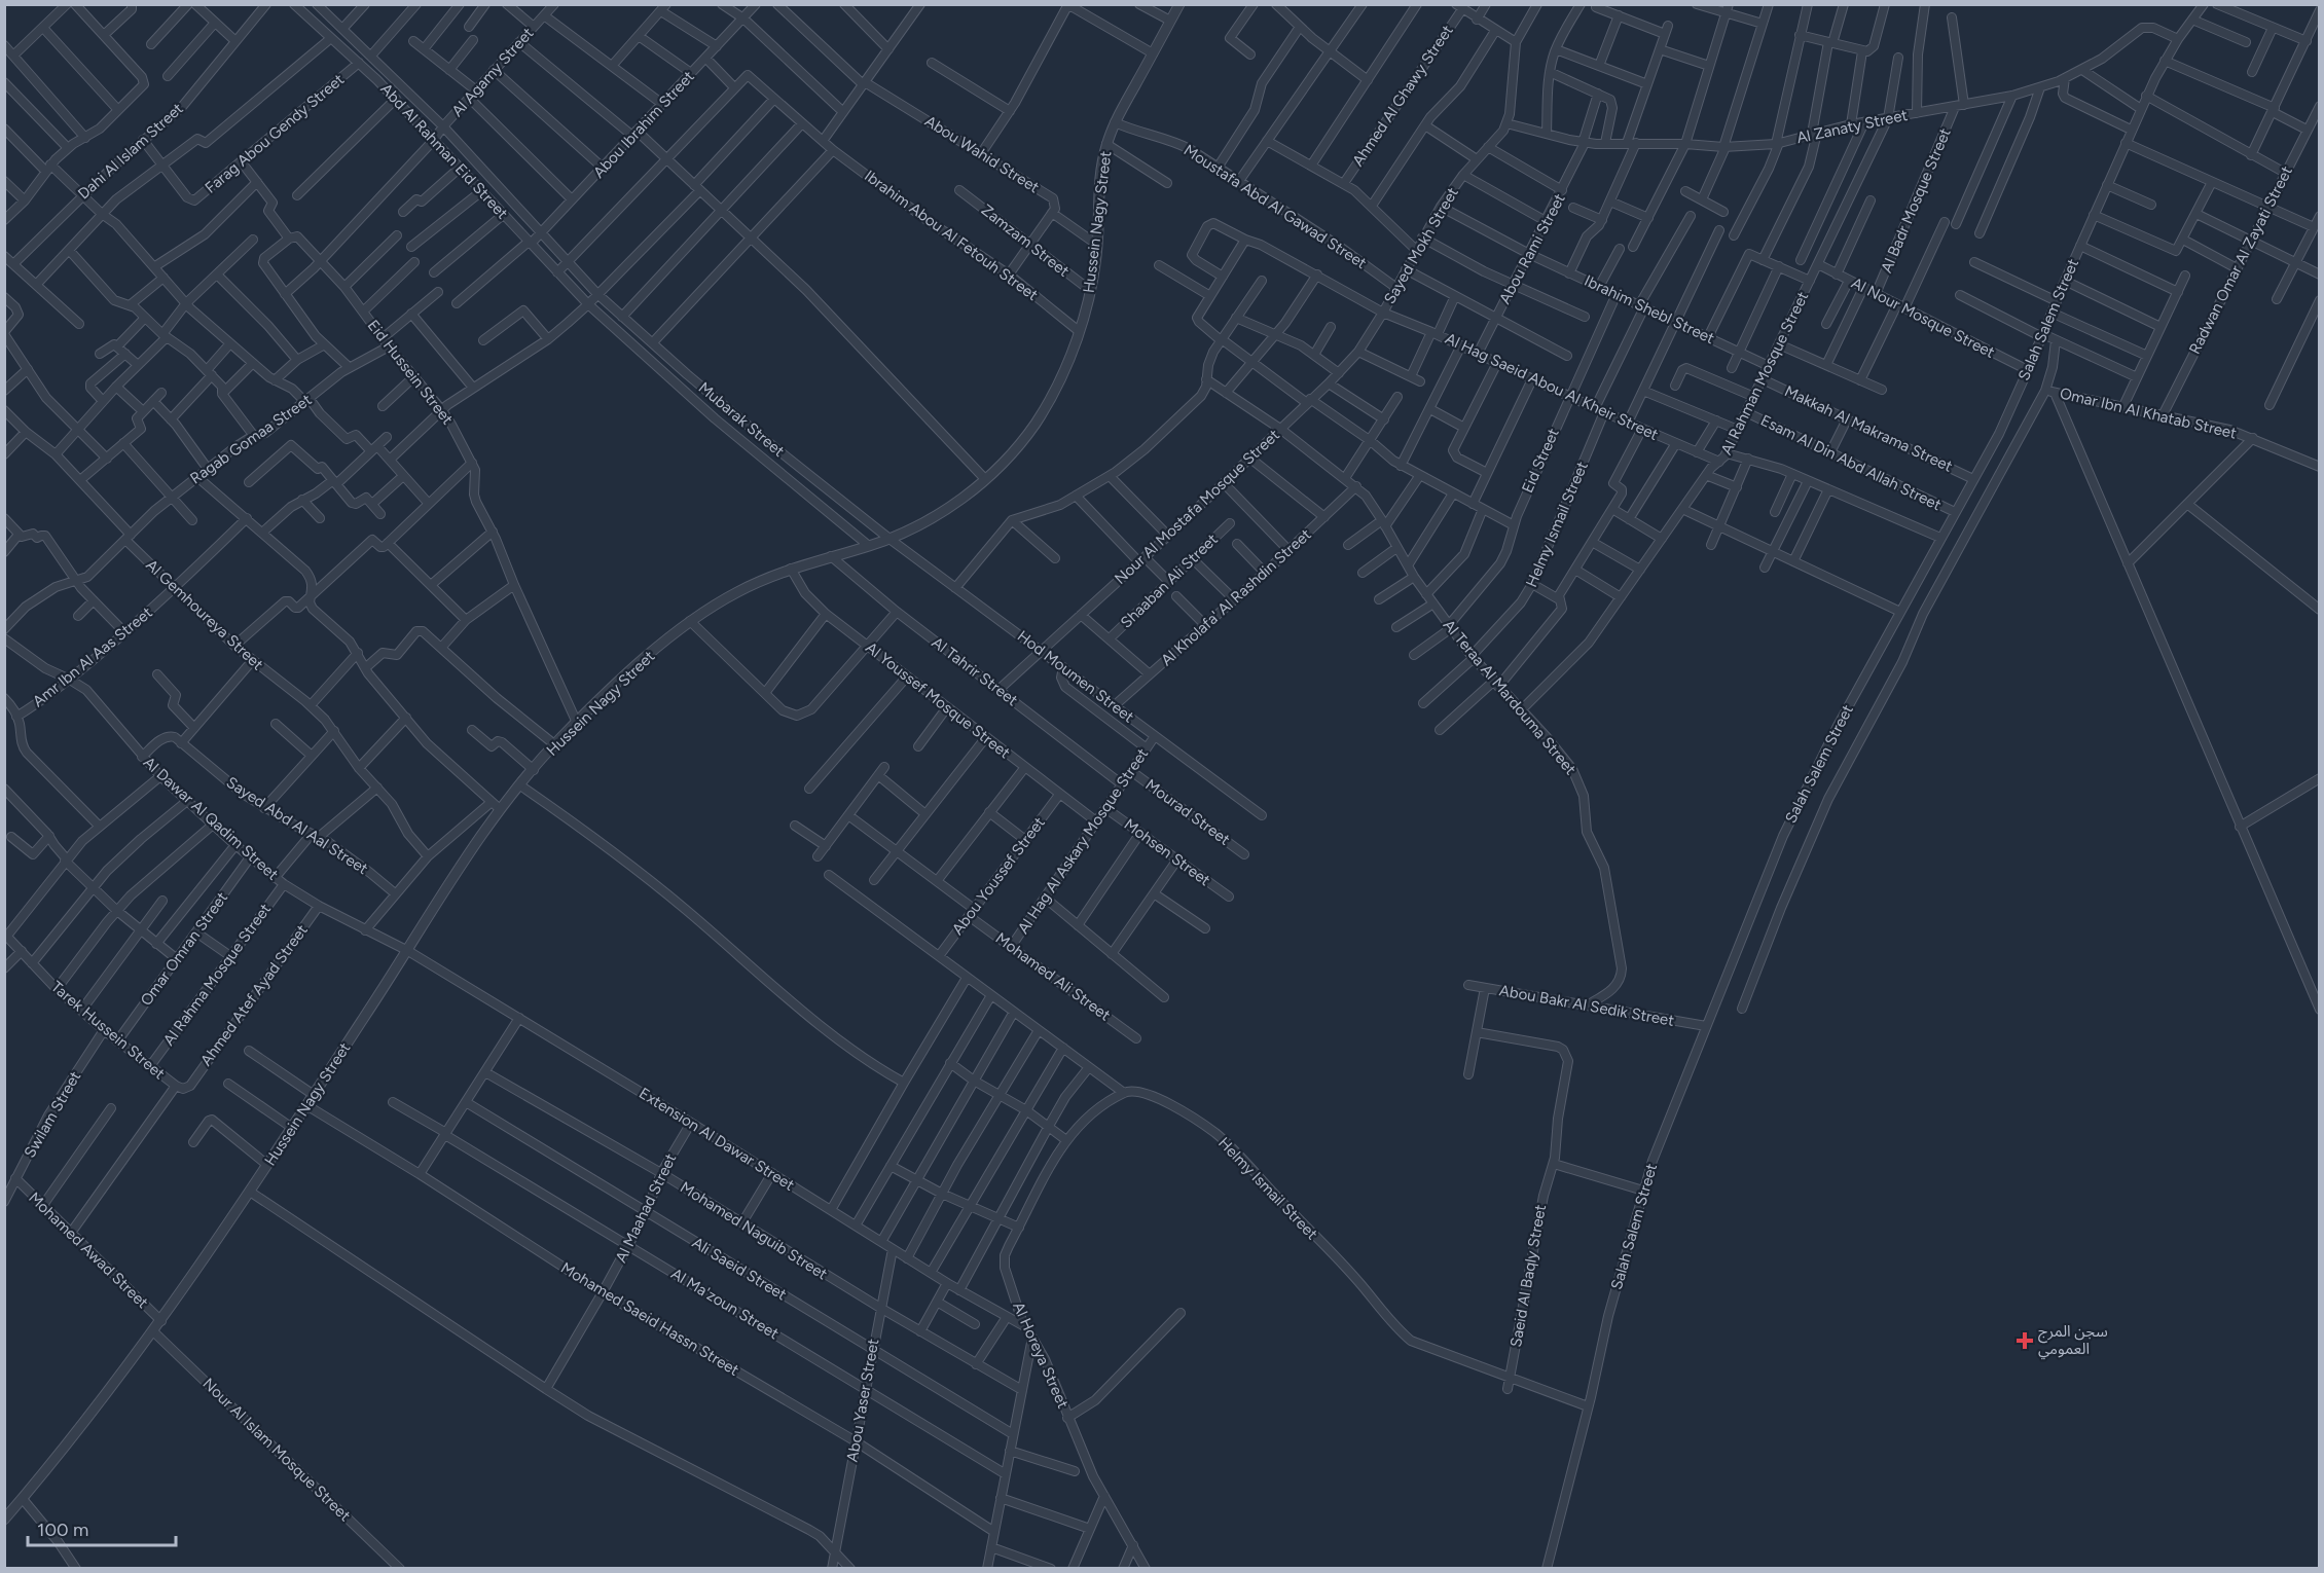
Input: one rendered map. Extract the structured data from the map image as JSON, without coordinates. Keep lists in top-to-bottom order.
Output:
{
  "streets": {
    "street": [
      "Al Agamy Street",
      "Ahmed Al Ghawy Street",
      "Abou Ibrahim Street",
      "Al Zanaty Street",
      "Farag Abou Gendy Street",
      "Dahi Al Islam Street",
      "Abd Al Rahman Eid Street",
      "Abou Wahid Street",
      "Al Badr Mosque Street",
      "Moustafa Abd Al Gawad Street",
      "Hussein Nagy Street",
      "Ibrahim Abou Al Fetouh Street",
      "Zamzam Street",
      "Sayed Mokh Street",
      "Abou Rami Street",
      "Radwan Omar Al Zayati Street",
      "Ibrahim Shebl Street",
      "Al Nour Mosque Street",
      "Salah Salem Street",
      "Eid Hussein Street",
      "Al Rahman Mosque Street",
      "Al Hag Saeid Abou Al Kheir Street",
      "Omar Ibn Al Khatab Street",
      "Mubarak Street",
      "Makkah Al Makrama Street",
      "Ragab Gomaa Street",
      "Eid Street",
      "Esam Al Din Abd Allah Street",
      "Nour Al Mostafa Mosque Street",
      "Helmy Ismail Street",
      "Shaaban Ali Street",
      "Al Kholafa' Al Rashdin Street",
      "Al Gemhoureya Street",
      "Amr Ibn Al Aas Street",
      "Al Tahrir Street",
      "Hod Moumen Street",
      "Al Teraa Al Mardouma Street",
      "Al Youssef Mosque Street",
      "Mourad Street",
      "Al Dawar Al Qadim Street",
      "Sayed Abd Al Aal Street",
      "Al Hag Al Askary Mosque Street",
      "Mohsen Street",
      "Abou Youssef Street",
      "Omar Omran Street",
      "Al Rahma Mosque Street",
      "Mohamed Ali Street",
      "Ahmed Atef Ayad Street",
      "Abou Bakr Al Sedik Street",
      "Tarek Hussein Street",
      "Swilam Street",
      "Extension Al Dawar Street",
      "Al Maahad Street",
      "Mohamed Naguib Street",
      "Mohamed Awad Street",
      "Ali Saeid Street",
      "Saeid Al Baqly Street",
      "Al Ma'zoun Street",
      "Mohamed Saeid Hassn Street",
      "Al Horeya Street",
      "Abou Yaser Street",
      "Nour Al Islam Mosque Street"
    ]
  },
  "crossings": [
    ["Al Agamy Street", "Abd Al Rahman Eid Street"],
    ["Al Agamy Street", "Eid Hussein Street"],
    ["Abou Ibrahim Street", "Abd Al Rahman Eid Street"],
    ["Al Zanaty Street", "Al Badr Mosque Street"],
    ["Al Zanaty Street", "Sayed Mokh Street"],
    ["Al Zanaty Street", "Abou Rami Street"],
    ["Al Zanaty Street", "Salah Salem Street"],
    ["Al Zanaty Street", "Al Rahman Mosque Street"],
    ["Farag Abou Gendy Street", "Dahi Al Islam Street"],
    ["Farag Abou Gendy Street", "Abd Al Rahman Eid Street"],
    ["Farag Abou Gendy Street", "Eid Hussein Street"],
    ["Abd Al Rahman Eid Street", "Mubarak Street"],
    ["Al Badr Mosque Street", "Al Nour Mosque Street"],
    ["Moustafa Abd Al Gawad Street", "Hussein Nagy Street"],
    ["Moustafa Abd Al Gawad Street", "Sayed Mokh Street"],
    ["Hussein Nagy Street", "Ibrahim Abou Al Fetouh Street"],
    ["Hussein Nagy Street", "Zamzam Street"],
    ["Hussein Nagy Street", "Eid Hussein Street"],
    ["Hussein Nagy Street", "Mubarak Street"],
    ["Hussein Nagy Street", "Al Tahrir Street"],
    ["Hussein Nagy Street", "Hod Moumen Street"],
    ["Hussein Nagy Street", "Al Youssef Mosque Street"],
    ["Hussein Nagy Street", "Al Dawar Al Qadim Street"],
    ["Hussein Nagy Street", "Extension Al Dawar Street"],
    ["Hussein Nagy Street", "Mohamed Awad Street"],
    ["Hussein Nagy Street", "Mohamed Saeid Hassn Street"],
    ["Hussein Nagy Street", "Nour Al Islam Mosque Street"],
    ["Sayed Mokh Street", "Ibrahim Shebl Street"],
    ["Sayed Mokh Street", "Al Hag Saeid Abou Al Kheir Street"],
    ["Sayed Mokh Street", "Nour Al Mostafa Mosque Street"],
    ["Abou Rami Street", "Ibrahim Shebl Street"],
    ["Abou Rami Street", "Al Hag Saeid Abou Al Kheir Street"],
    ["Radwan Omar Al Zayati Street", "Omar Ibn Al Khatab Street"],
    ["Ibrahim Shebl Street", "Al Rahman Mosque Street"],
    ["Ibrahim Shebl Street", "Eid Street"],
    ["Al Nour Mosque Street", "Salah Salem Street"],
    ["Al Nour Mosque Street", "Al Rahman Mosque Street"],
    ["Salah Salem Street", "Makkah Al Makrama Street"],
    ["Salah Salem Street", "Esam Al Din Abd Allah Street"],
    ["Salah Salem Street", "Helmy Ismail Street"],
    ["Salah Salem Street", "Abou Bakr Al Sedik Street"],
    ["Eid Hussein Street", "Ragab Gomaa Street"],
    ["Al Rahman Mosque Street", "Al Hag Saeid Abou Al Kheir Street"],
    ["Al Rahman Mosque Street", "Makkah Al Makrama Street"],
    ["Al Rahman Mosque Street", "Esam Al Din Abd Allah Street"],
    ["Al Rahman Mosque Street", "Al Teraa Al Mardouma Street"],
    ["Al Hag Saeid Abou Al Kheir Street", "Eid Street"],
    ["Al Hag Saeid Abou Al Kheir Street", "Nour Al Mostafa Mosque Street"],
    ["Al Hag Saeid Abou Al Kheir Street", "Helmy Ismail Street"],
    ["Mubarak Street", "Hod Moumen Street"],
    ["Ragab Gomaa Street", "Al Gemhoureya Street"],
    ["Eid Street", "Al Teraa Al Mardouma Street"],
    ["Nour Al Mostafa Mosque Street", "Al Tahrir Street"],
    ["Nour Al Mostafa Mosque Street", "Hod Moumen Street"],
    ["Nour Al Mostafa Mosque Street", "Al Teraa Al Mardouma Street"],
    ["Helmy Ismail Street", "Al Teraa Al Mardouma Street"],
    ["Helmy Ismail Street", "Abou Youssef Street"],
    ["Helmy Ismail Street", "Saeid Al Baqly Street"],
    ["Helmy Ismail Street", "Al Horeya Street"],
    ["Al Kholafa' Al Rashdin Street", "Hod Moumen Street"],
    ["Al Kholafa' Al Rashdin Street", "Al Teraa Al Mardouma Street"],
    ["Al Gemhoureya Street", "Amr Ibn Al Aas Street"],
    ["Amr Ibn Al Aas Street", "Al Dawar Al Qadim Street"],
    ["Al Tahrir Street", "Al Hag Al Askary Mosque Street"],
    ["Hod Moumen Street", "Al Hag Al Askary Mosque Street"],
    ["Al Teraa Al Mardouma Street", "Abou Bakr Al Sedik Street"],
    ["Al Youssef Mosque Street", "Al Hag Al Askary Mosque Street"],
    ["Al Youssef Mosque Street", "Abou Youssef Street"],
    ["Mourad Street", "Al Hag Al Askary Mosque Street"],
    ["Al Dawar Al Qadim Street", "Omar Omran Street"],
    ["Al Dawar Al Qadim Street", "Al Rahma Mosque Street"],
    ["Al Dawar Al Qadim Street", "Ahmed Atef Ayad Street"],
    ["Al Dawar Al Qadim Street", "Extension Al Dawar Street"],
    ["Al Hag Al Askary Mosque Street", "Mohsen Street"],
    ["Al Hag Al Askary Mosque Street", "Mohamed Ali Street"],
    ["Abou Youssef Street", "Mohamed Ali Street"],
    ["Omar Omran Street", "Tarek Hussein Street"],
    ["Al Rahma Mosque Street", "Tarek Hussein Street"],
    ["Ahmed Atef Ayad Street", "Tarek Hussein Street"],
    ["Tarek Hussein Street", "Swilam Street"],
    ["Swilam Street", "Mohamed Awad Street"],
    ["Extension Al Dawar Street", "Al Maahad Street"],
    ["Extension Al Dawar Street", "Al Horeya Street"],
    ["Extension Al Dawar Street", "Abou Yaser Street"],
    ["Al Maahad Street", "Mohamed Naguib Street"],
    ["Al Maahad Street", "Ali Saeid Street"],
    ["Al Maahad Street", "Al Ma'zoun Street"],
    ["Al Maahad Street", "Mohamed Saeid Hassn Street"],
    ["Mohamed Naguib Street", "Abou Yaser Street"],
    ["Ali Saeid Street", "Abou Yaser Street"],
    ["Al Ma'zoun Street", "Abou Yaser Street"],
    ["Mohamed Saeid Hassn Street", "Abou Yaser Street"]
  ],
  "places": {
    "health": ["سجن المرج العمومي"]
  },
  "scale_bar": "100 m"
}
